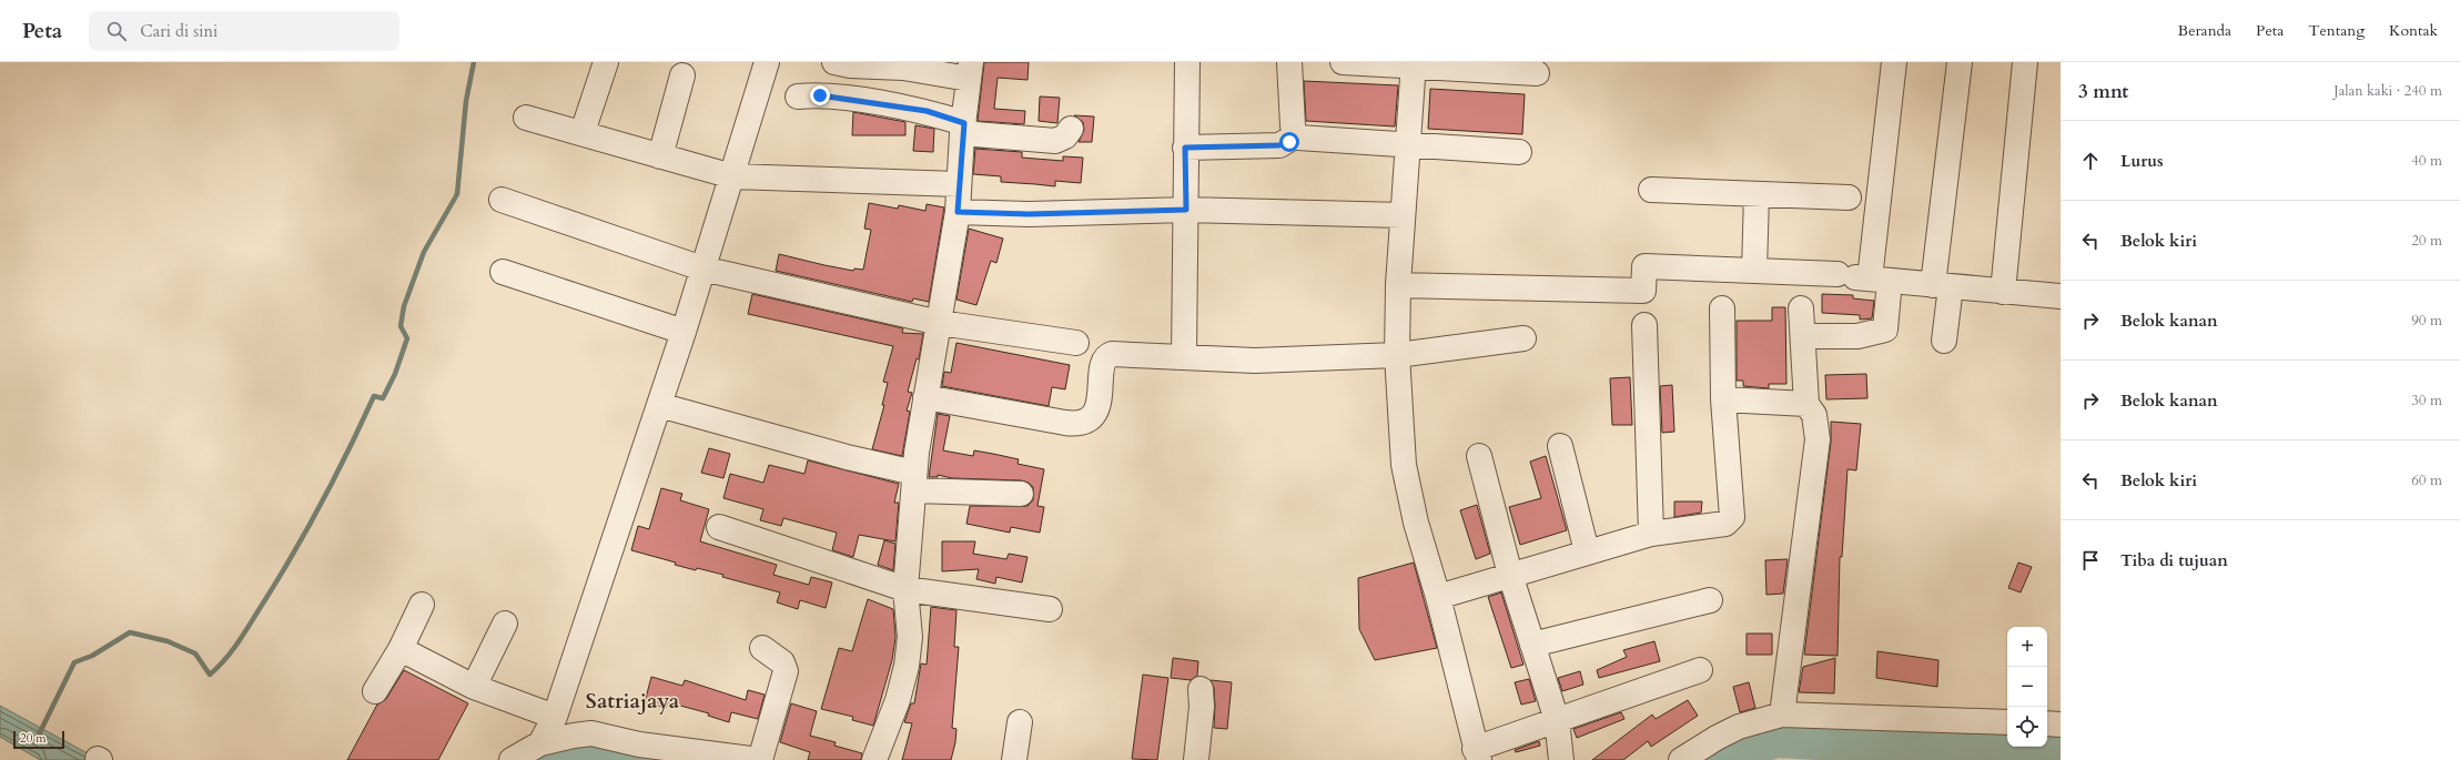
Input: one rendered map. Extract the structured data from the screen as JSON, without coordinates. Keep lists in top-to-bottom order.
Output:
{
  "districts": ["Satriajaya"],
  "scale_bar": "20 m",
  "page": {
    "header": "Peta",
    "search": "Cari di sini",
    "nav": [
      "Beranda",
      "Peta",
      "Tentang",
      "Kontak"
    ],
    "heading": ["3 mnt", "Jalan kaki · 240 m"],
    "list": [
      ["Lurus", "40 m"],
      ["Belok kiri", "20 m"],
      ["Belok kanan", "90 m"],
      ["Belok kanan", "30 m"],
      ["Belok kiri", "60 m"],
      "Tiba di tujuan"
    ],
    "map_buttons": ["+", "−"],
    "scale": "20 m"
  }
}
